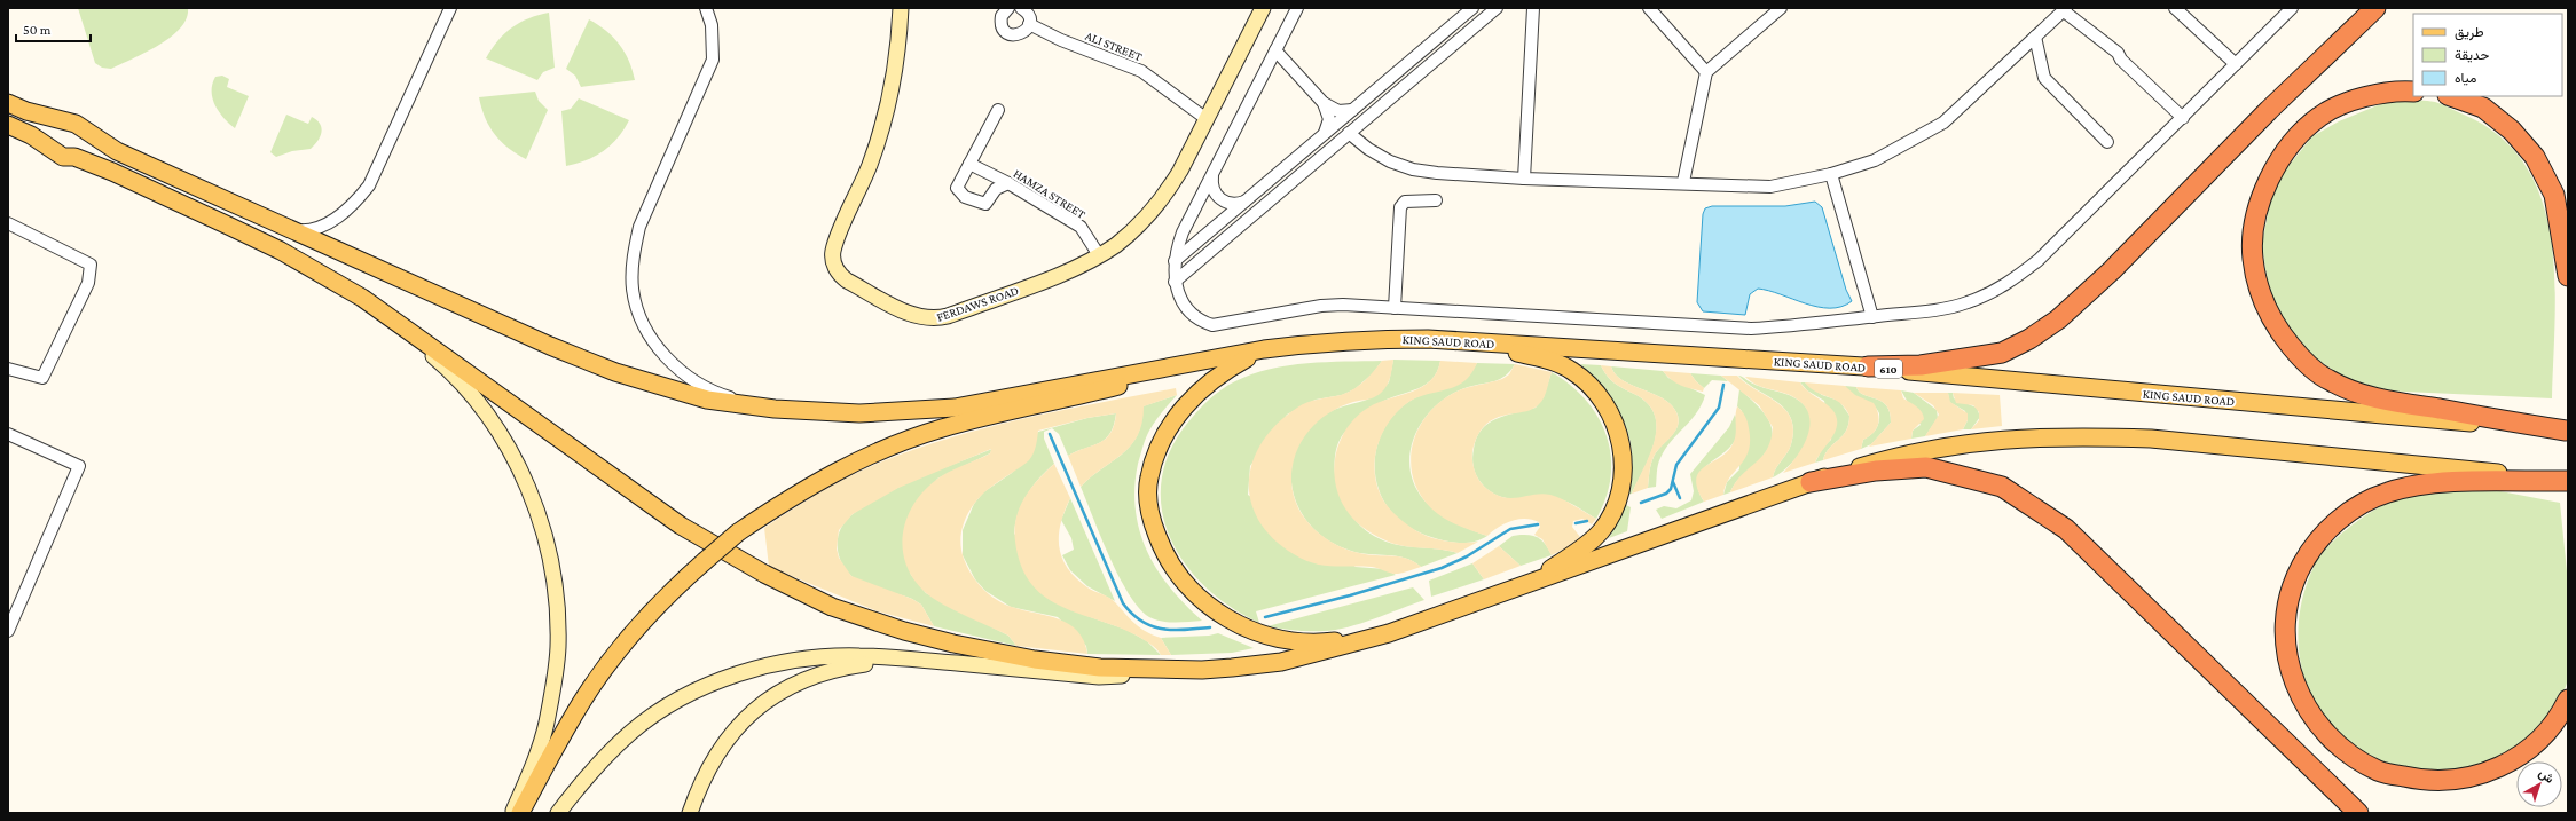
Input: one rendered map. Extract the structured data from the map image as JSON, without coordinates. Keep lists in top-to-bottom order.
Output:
{
  "streets": {
    "main road": ["KING SAUD ROAD", "610"],
    "street": ["ALI STREET", "HAMZA STREET", "FERDAWS ROAD"]
  },
  "crossings": [
    ["ALI STREET", "FERDAWS ROAD"],
    ["HAMZA STREET", "FERDAWS ROAD"]
  ],
  "legend": ["طريق", "حديقة", "مياه"],
  "scale_bar": "50 m",
  "north": "top right"
}
